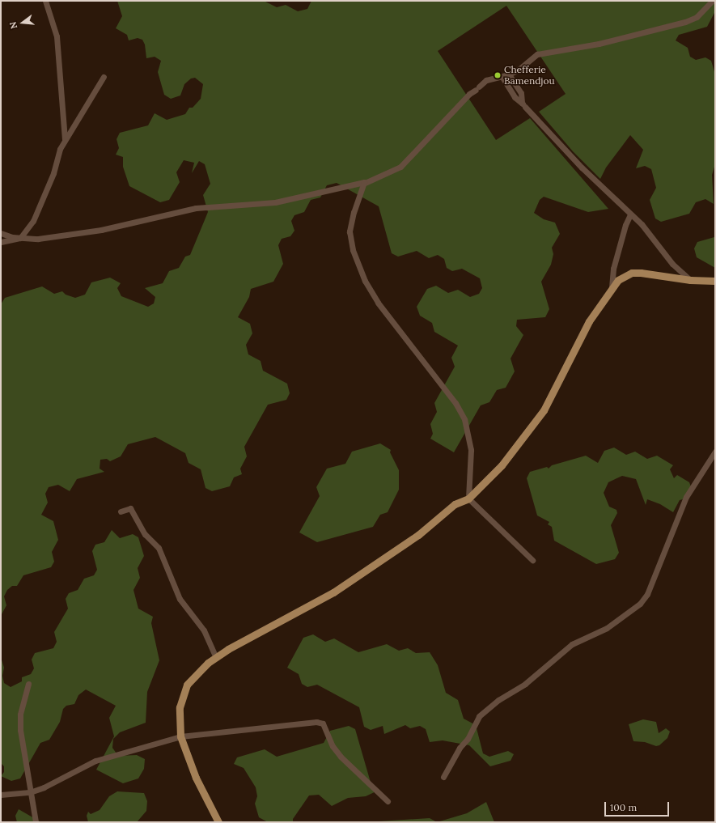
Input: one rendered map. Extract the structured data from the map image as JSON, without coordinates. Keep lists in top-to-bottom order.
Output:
{
  "places": ["Chefferie Bamendjou"],
  "scale_bar": "100 m",
  "north": "left"
}
